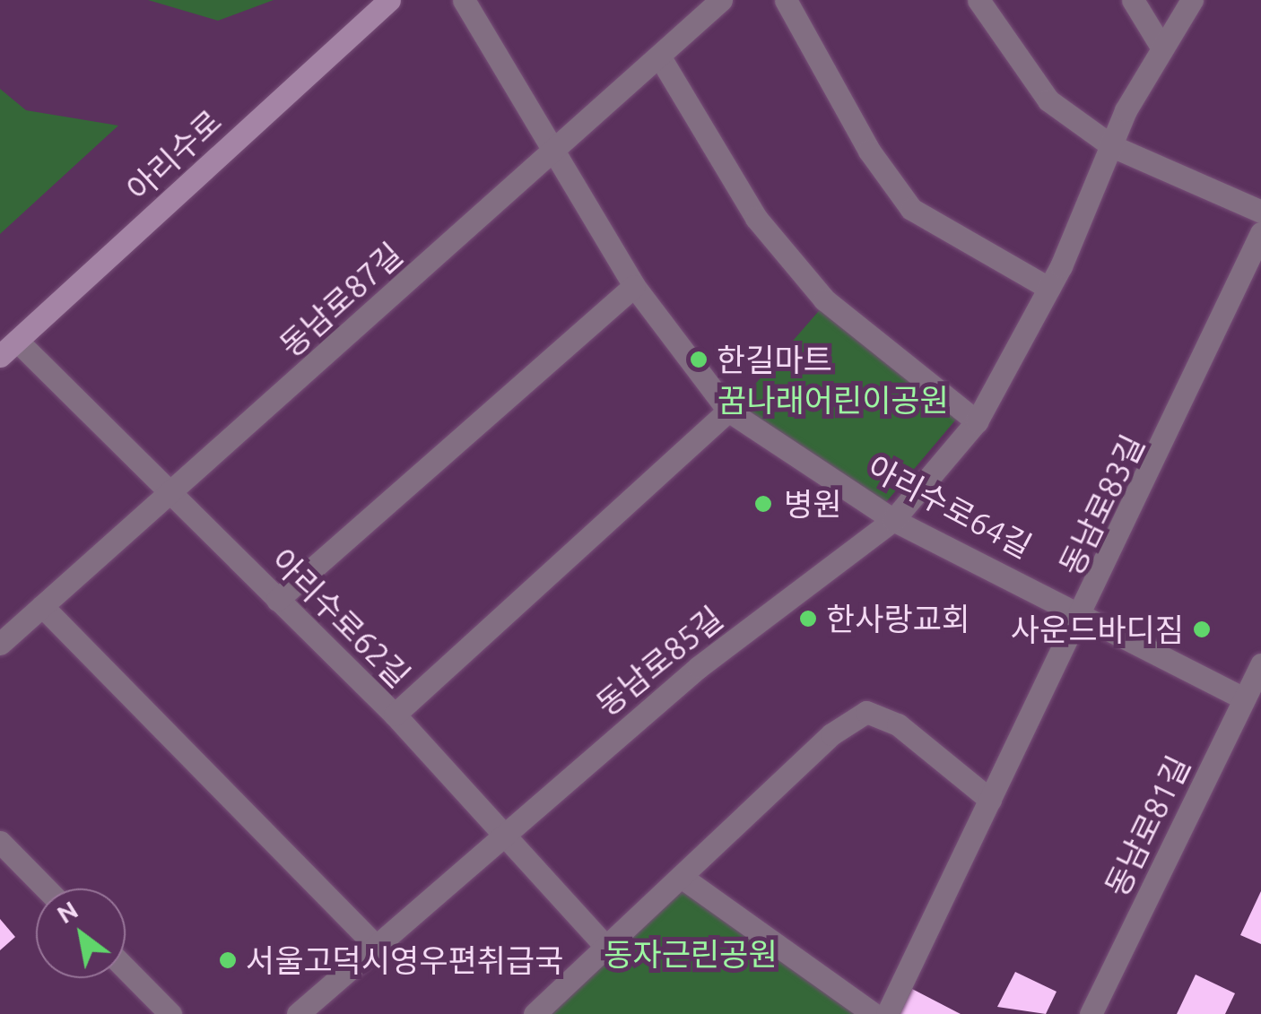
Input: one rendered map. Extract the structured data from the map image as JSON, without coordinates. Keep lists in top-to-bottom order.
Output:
{
  "streets": {
    "main road": ["아리수로"],
    "street": [
      "동남로87길",
      "동남로83길",
      "아리수로64길",
      "아리수로62길",
      "동남로85길",
      "동남로81길"
    ]
  },
  "crossings": [
    ["아리수로", "아리수로62길"],
    ["동남로87길", "아리수로64길"],
    ["동남로87길", "아리수로62길"],
    ["동남로83길", "아리수로64길"],
    ["아리수로64길", "동남로85길"],
    ["아리수로64길", "동남로81길"],
    ["아리수로62길", "동남로85길"]
  ],
  "parks": ["꿈나래어린이공원", "동자근린공원"],
  "places": [
    "한길마트",
    "병원",
    "한사랑교회",
    "사운드바디짐",
    "서울고덕시영우편취급국"
  ],
  "north": "top left"
}
